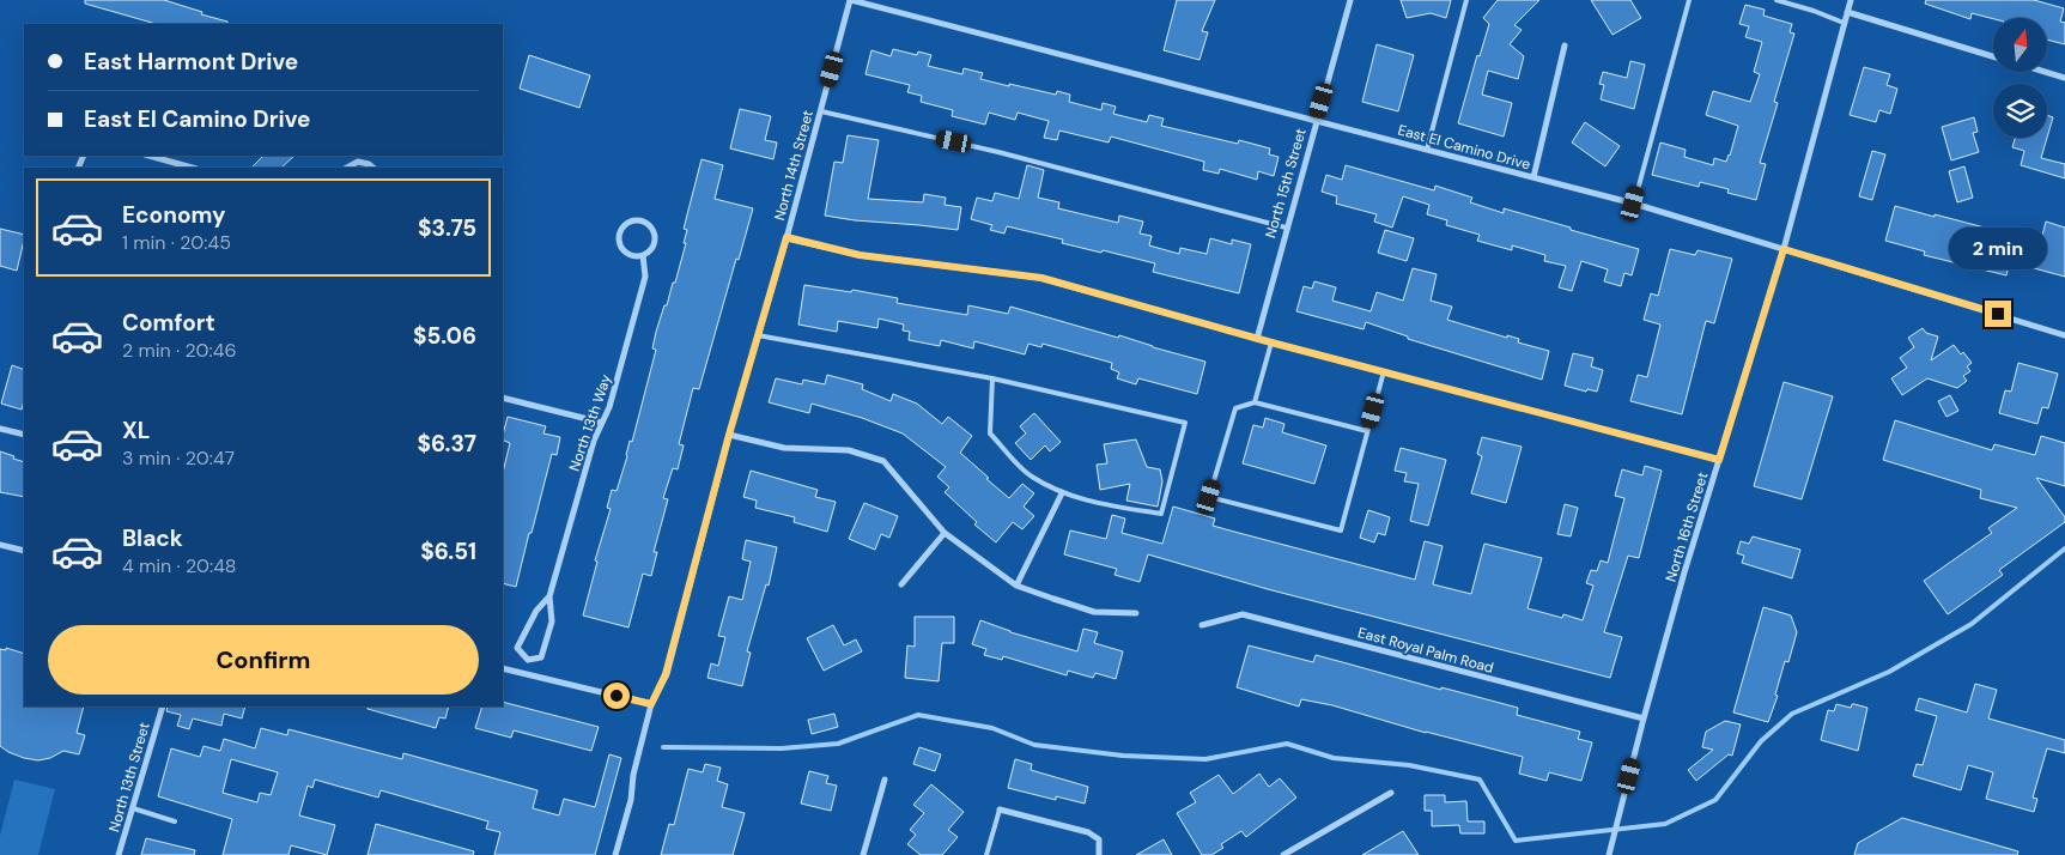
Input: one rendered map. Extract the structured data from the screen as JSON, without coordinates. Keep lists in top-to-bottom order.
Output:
{
  "streets": {
    "street": [
      "East El Camino Drive",
      "North 14th Street",
      "North 15th Street",
      "North 13th Way",
      "North 16th Street",
      "East Royal Palm Road",
      "North 13th Street"
    ]
  },
  "crossings": [
    ["East El Camino Drive", "North 14th Street"],
    ["East El Camino Drive", "North 15th Street"],
    ["East El Camino Drive", "North 16th Street"],
    ["North 16th Street", "East Royal Palm Road"]
  ],
  "north": "top",
  "page": {
    "banner": ["East Harmont Drive", "East El Camino Drive"],
    "list": [
      {
        "name": "Economy",
        "note": "1 min · 20:45",
        "value": "$3.75"
      },
      {
        "name": "Comfort",
        "note": "2 min · 20:46",
        "value": "$5.06"
      },
      {
        "name": "XL",
        "note": "3 min · 20:47",
        "value": "$6.37"
      },
      {
        "name": "Black",
        "note": "4 min · 20:48",
        "value": "$6.51"
      }
    ],
    "bubble": "2 min",
    "buttons": "Confirm"
  }
}
